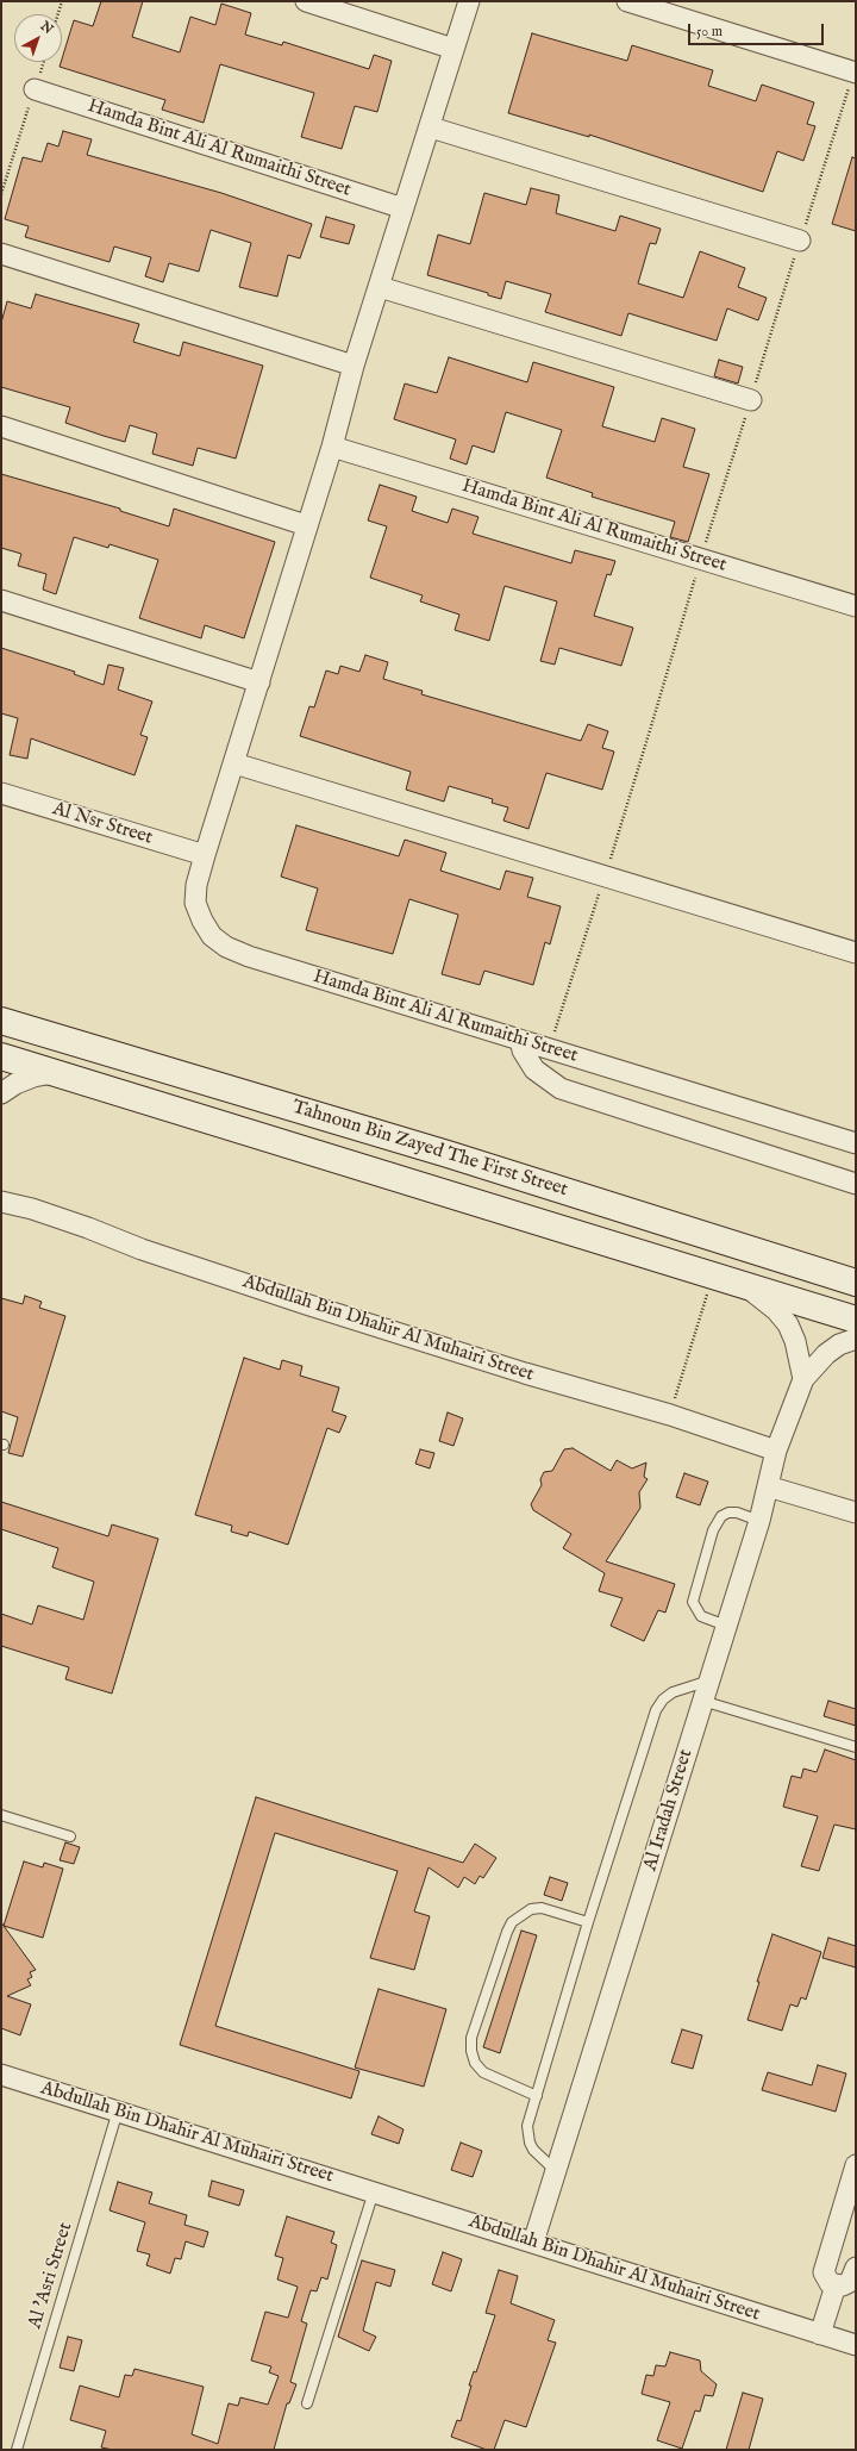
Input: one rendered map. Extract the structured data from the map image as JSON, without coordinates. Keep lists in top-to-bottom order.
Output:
{
  "streets": {
    "street": [
      "Hamda Bint Ali Al Rumaithi Street",
      "Al Nsr Street",
      "Tahnoun Bin Zayed The First Street",
      "Abdullah Bin Dhahir Al Muhairi Street",
      "Al Iradah Street"
    ],
    "lane": ["Al 'Asri Street"]
  },
  "crossings": [
    ["Hamda Bint Ali Al Rumaithi Street", "Al Nsr Street"],
    ["Abdullah Bin Dhahir Al Muhairi Street", "Al Iradah Street"],
    ["Abdullah Bin Dhahir Al Muhairi Street", "Al 'Asri Street"]
  ],
  "scale_bar": "50 m",
  "north": "top right"
}
